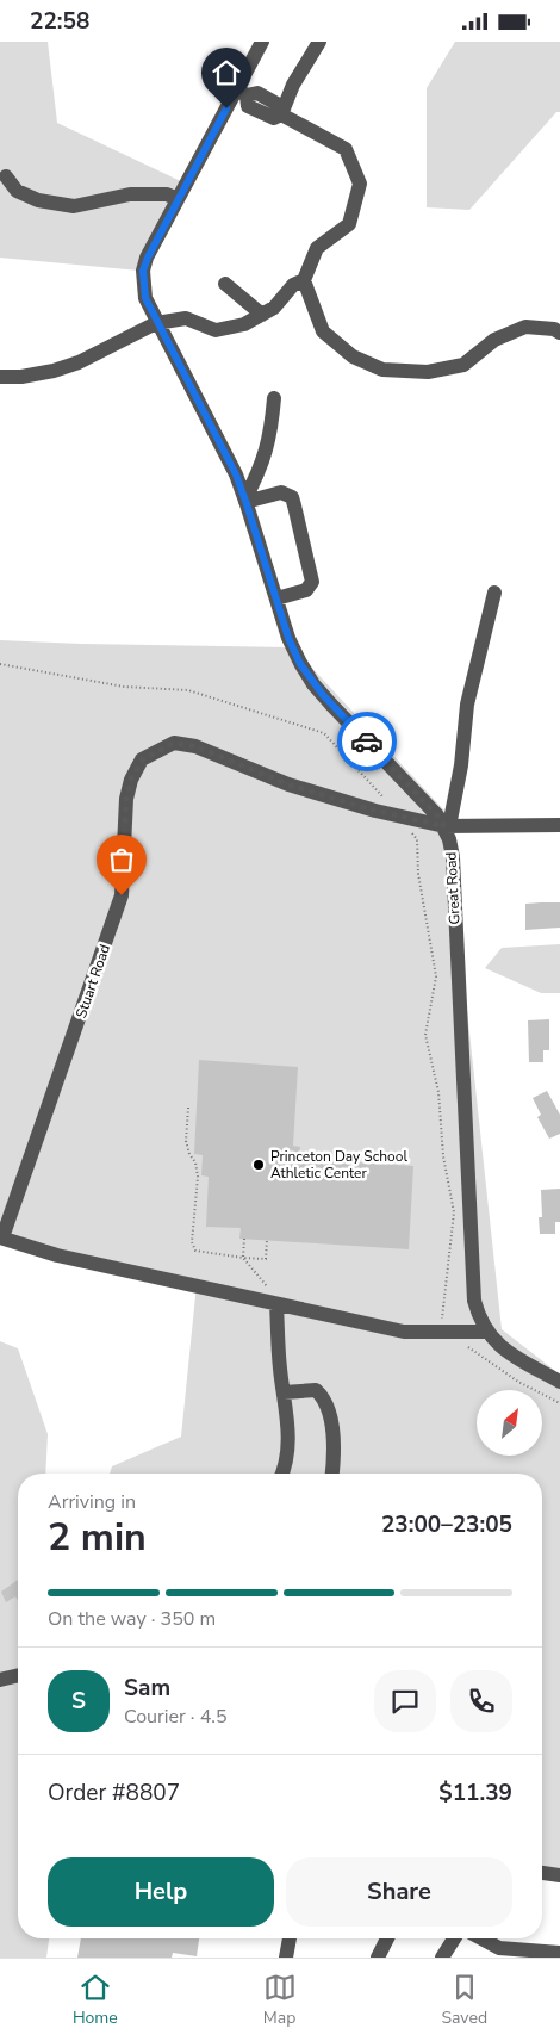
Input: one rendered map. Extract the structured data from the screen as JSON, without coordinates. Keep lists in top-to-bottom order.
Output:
{
  "streets": {
    "street": ["Great Road", "Stuart Road"]
  },
  "crossings": [
    ["Great Road", "Stuart Road"]
  ],
  "places": ["Princeton Day School Athletic Center"],
  "north": "top right",
  "page": {
    "status": "22:58",
    "heading": ["2 min", "Arriving in", "23:00–23:05"],
    "panel": [
      "Sam",
      "Courier · 4.5",
      "Order #8807",
      "$11.39"
    ],
    "bar": "On the way · 350 m",
    "round": "S",
    "buttons": ["Help", "Share"],
    "tabs": ["Home", "Map", "Saved"]
  }
}
